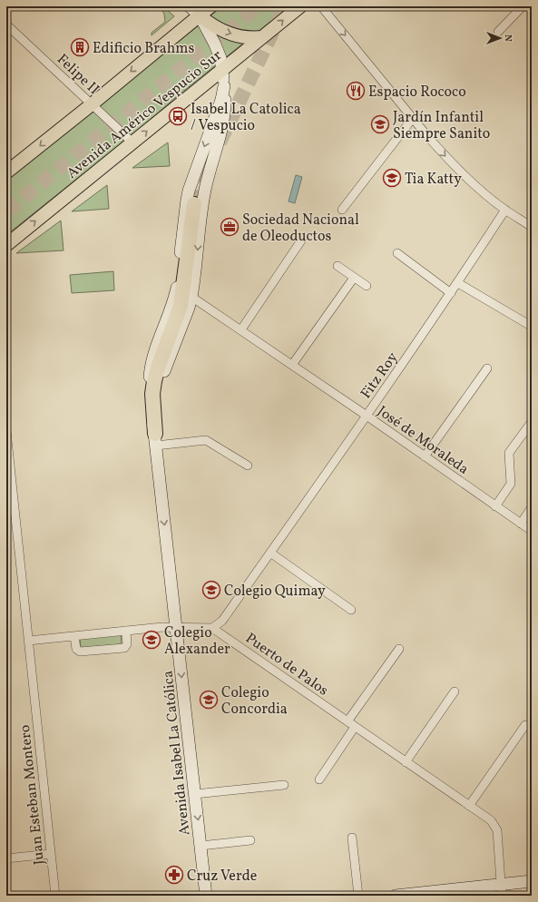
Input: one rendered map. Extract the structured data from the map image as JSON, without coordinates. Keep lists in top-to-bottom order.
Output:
{
  "streets": {
    "main road": ["Avenida Américo Vespucio Sur", "Avenida Isabel La Católica"],
    "street": [
      "Felipe II",
      "Fitz Roy",
      "José de Moraleda",
      "Puerto de Palos",
      "Juan Esteban Montero"
    ]
  },
  "crossings": [
    ["Felipe II", "Avenida Américo Vespucio Sur"],
    ["Avenida Américo Vespucio Sur", "Avenida Isabel La Católica"],
    ["Fitz Roy", "José de Moraleda"],
    ["Fitz Roy", "Puerto de Palos"],
    ["José de Moraleda", "Avenida Isabel La Católica"]
  ],
  "one_way": ["Avenida Isabel La Católica"],
  "places": {
    "building": ["Edificio Brahms"],
    "restaurant": ["Espacio Rococo"],
    "bus stop": ["Isabel La Catolica / Vespucio"],
    "school or university": [
      "Jardín Infantil Siempre Sanito",
      "Tia Katty",
      "Colegio Quimay",
      "Colegio Alexander",
      "Colegio Concordia"
    ],
    "office": ["Sociedad Nacional de Oleoductos"],
    "pharmacy": ["Cruz Verde"]
  },
  "north": "right"
}
